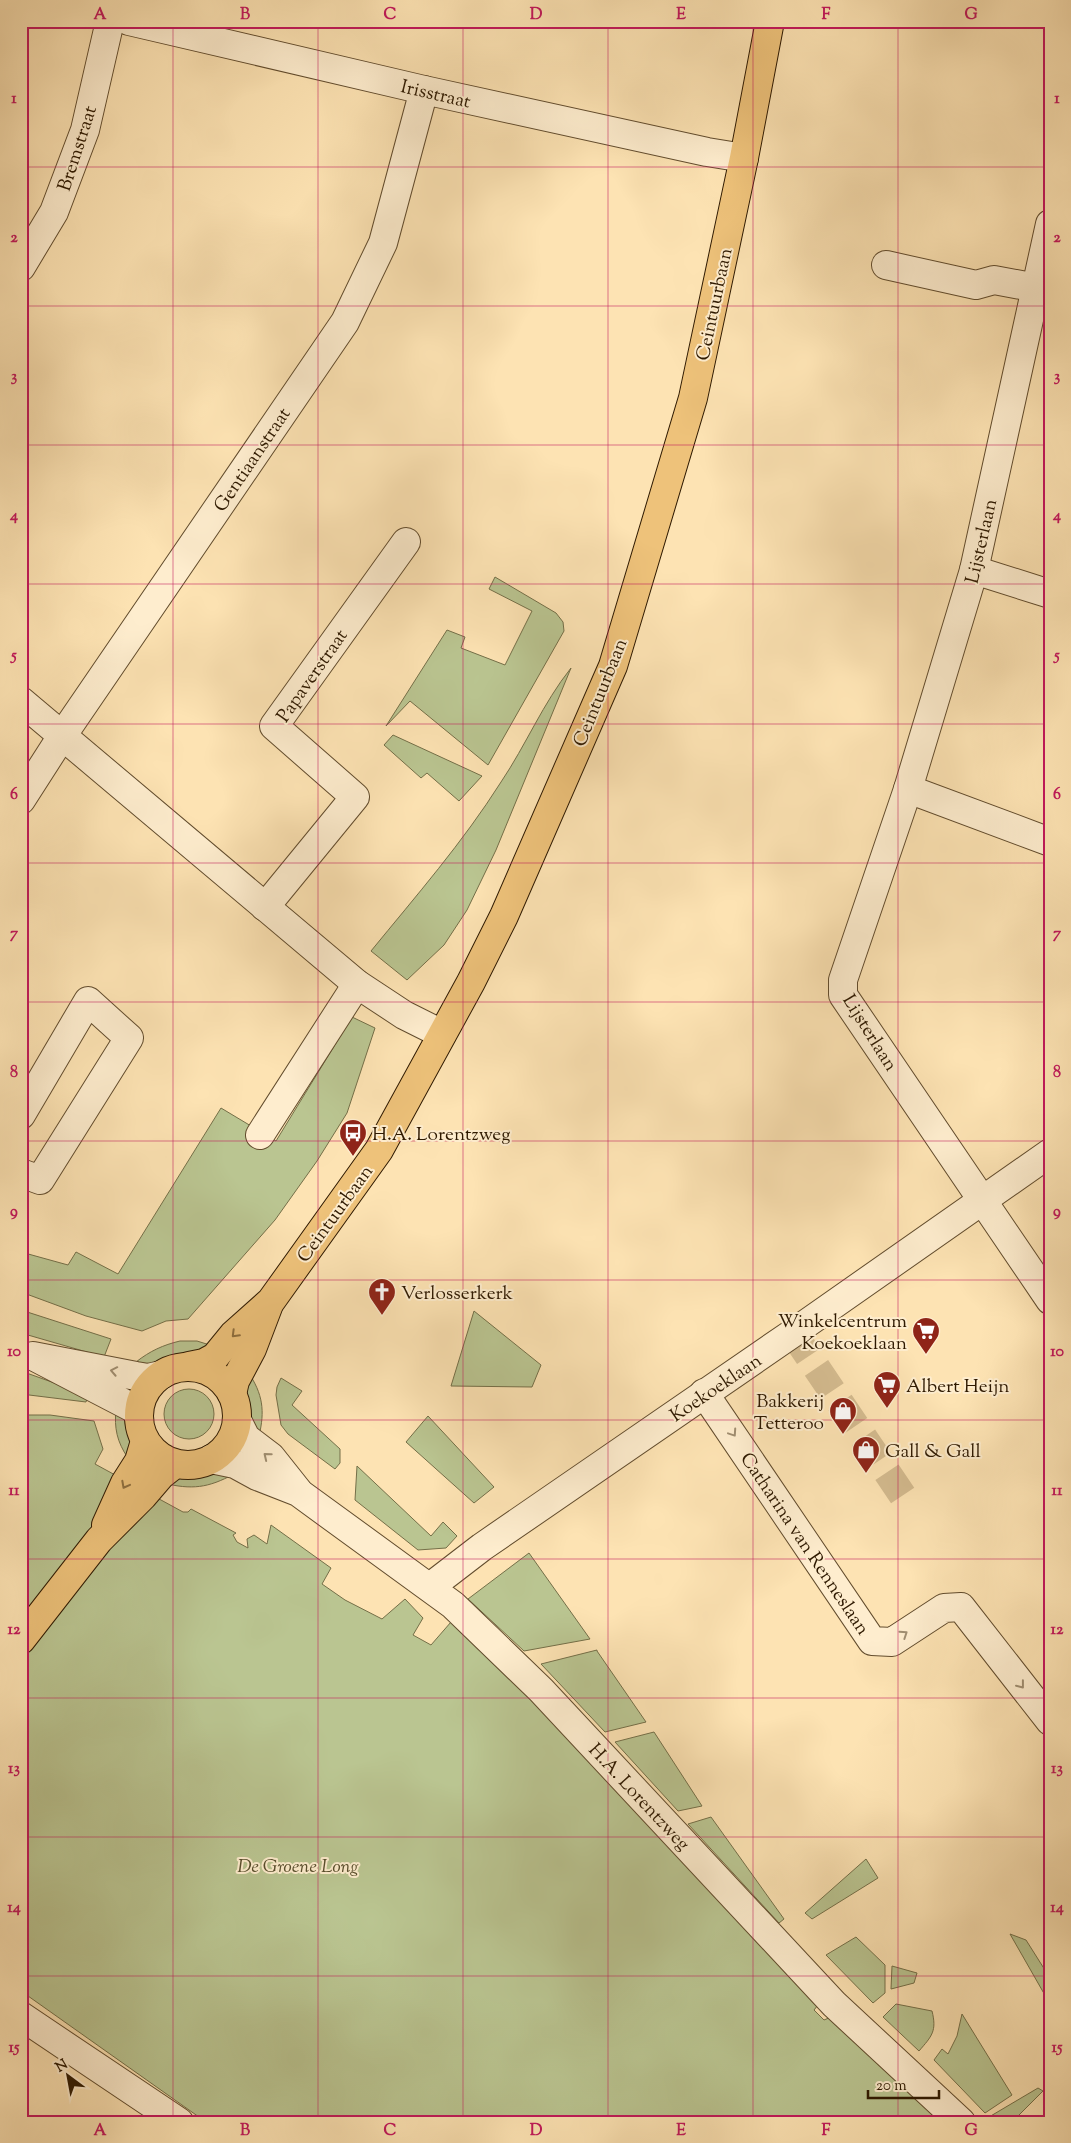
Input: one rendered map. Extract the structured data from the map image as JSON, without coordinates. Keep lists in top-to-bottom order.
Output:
{
  "streets": {
    "main road": ["Ceintuurbaan"],
    "street": [
      "Irisstraat",
      "Bremstraat",
      "Gentiaanstraat",
      "Lijsterlaan",
      "Papaverstraat",
      "Koekoeklaan",
      "Catharina van Renneslaan",
      "H.A. Lorentzweg"
    ]
  },
  "crossings": [
    ["Irisstraat", "Ceintuurbaan"],
    ["Irisstraat", "Gentiaanstraat"],
    ["Ceintuurbaan", "H.A. Lorentzweg"],
    ["Lijsterlaan", "Koekoeklaan"],
    ["Koekoeklaan", "Catharina van Renneslaan"],
    ["Koekoeklaan", "H.A. Lorentzweg"]
  ],
  "one_way": ["Catharina van Renneslaan"],
  "parks": ["De Groene Long"],
  "places": {
    "bus stop": ["H.A. Lorentzweg"],
    "church": ["Verlosserkerk"],
    "supermarket": ["Winkelcentrum Koekoeklaan", "Albert Heijn"],
    "shop": ["Bakkerij Tetteroo", "Gall & Gall"]
  },
  "scale_bar": "20 m",
  "north": "top left",
  "grid": {
    "columns": [
      "A",
      "B",
      "C",
      "D",
      "E",
      "F",
      "G"
    ],
    "rows": [
      "1",
      "2",
      "3",
      "4",
      "5",
      "6",
      "7",
      "8",
      "9",
      "10",
      "11",
      "12",
      "13",
      "14",
      "15"
    ]
  }
}
